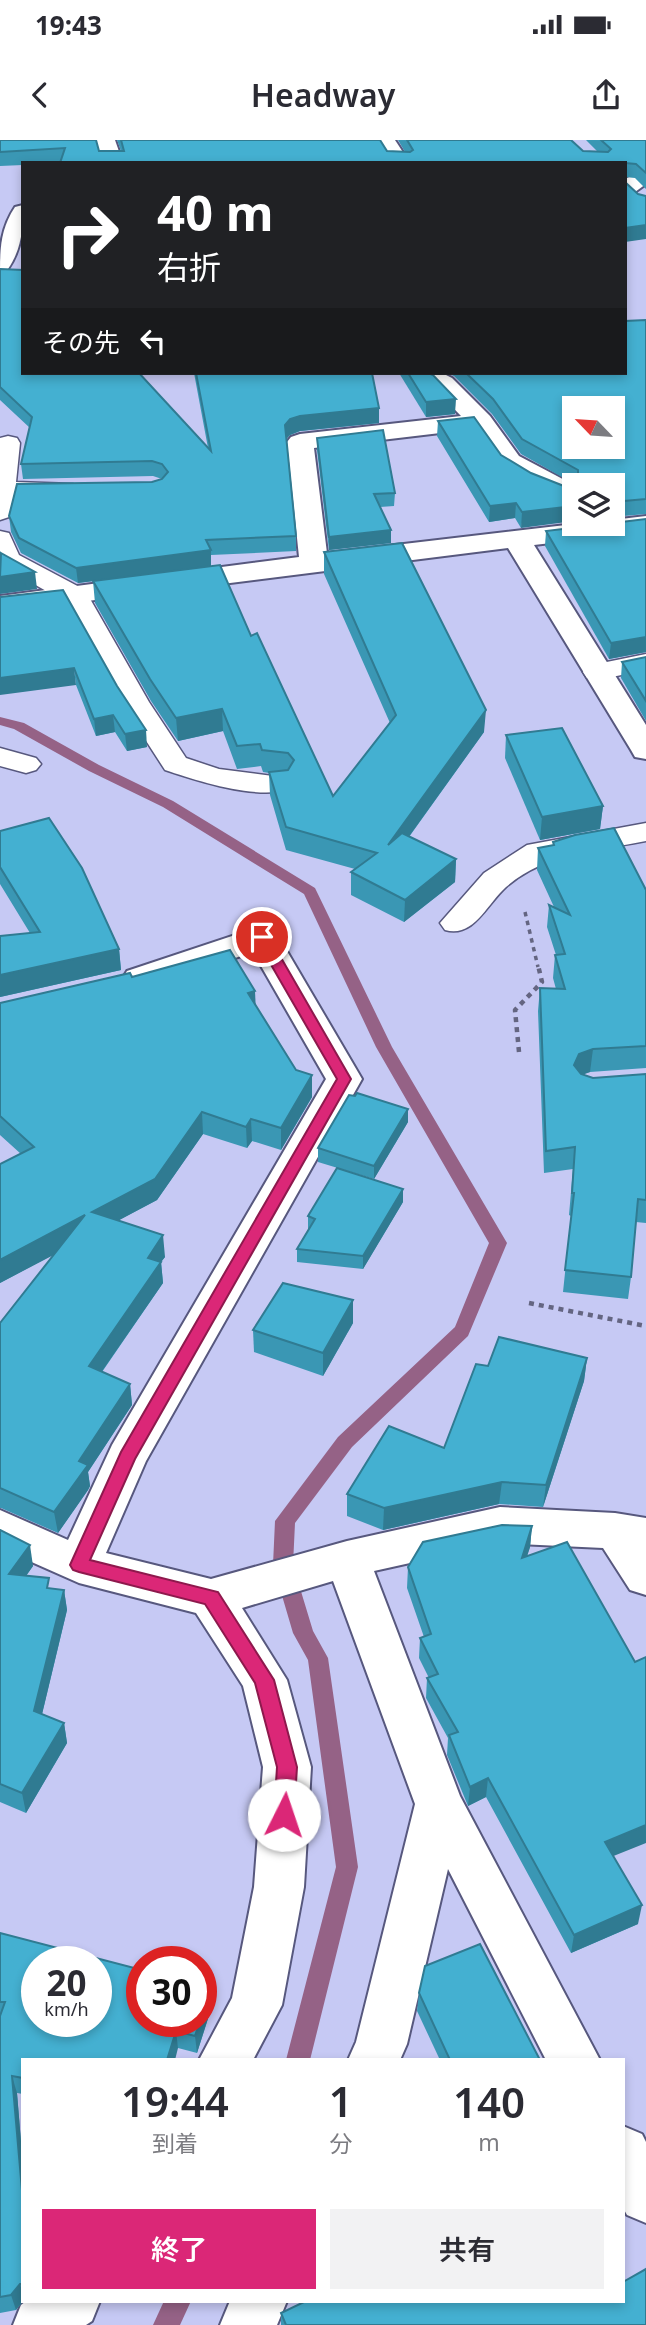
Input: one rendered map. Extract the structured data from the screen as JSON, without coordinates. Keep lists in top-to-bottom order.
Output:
{
  "north": "top left",
  "page": {
    "status": "19:43",
    "header": "Headway",
    "turn": ["40 m", "右折"],
    "then": "その先",
    "speed": "20 km/h",
    "limit": "30",
    "eta": [
      "19:44",
      "到着",
      "1",
      "分",
      "140",
      "m"
    ],
    "buttons": ["終了", "共有"]
  }
}
